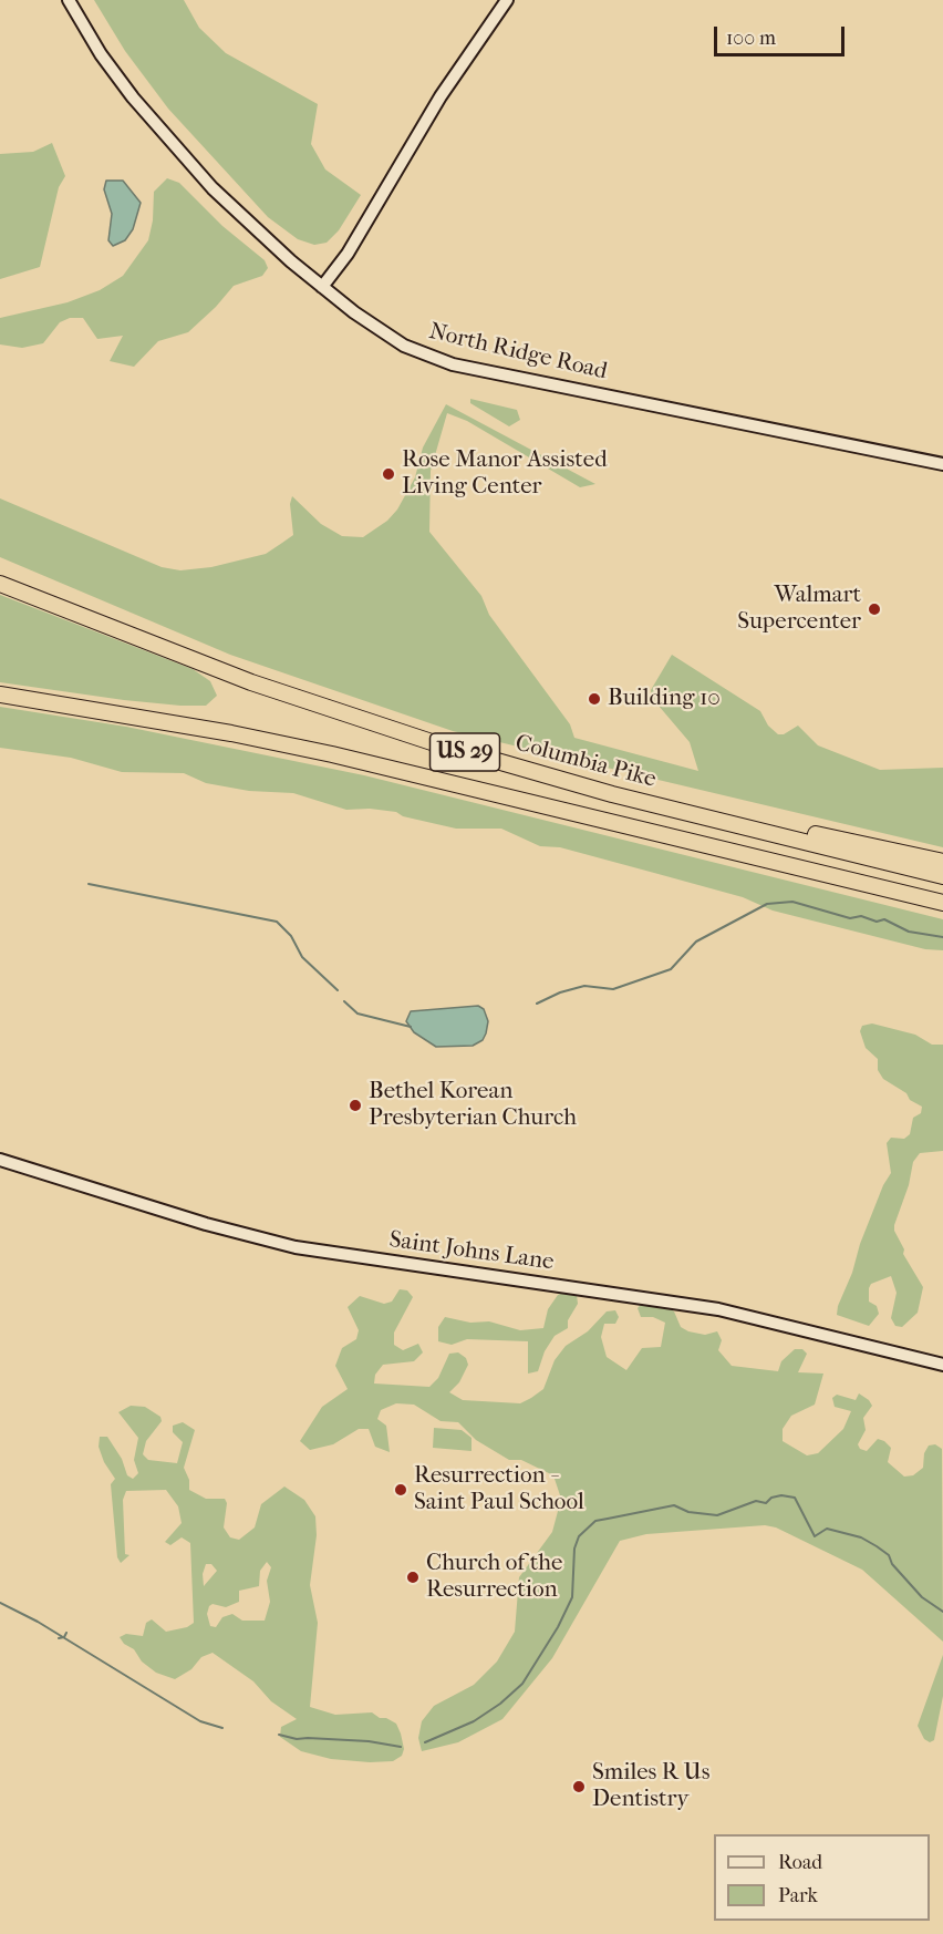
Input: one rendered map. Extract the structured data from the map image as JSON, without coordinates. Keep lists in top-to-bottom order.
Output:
{
  "streets": {
    "highway": ["US 29", "Columbia Pike"],
    "street": ["North Ridge Road", "Saint Johns Lane"]
  },
  "places": [
    "Rose Manor Assisted Living Center",
    "Walmart Supercenter",
    "Building 10",
    "Bethel Korean Presbyterian Church",
    "Resurrection - Saint Paul School",
    "Church of the Resurrection",
    "Smiles R Us Dentistry"
  ],
  "legend": ["Road", "Park"],
  "scale_bar": "100 m"
}
